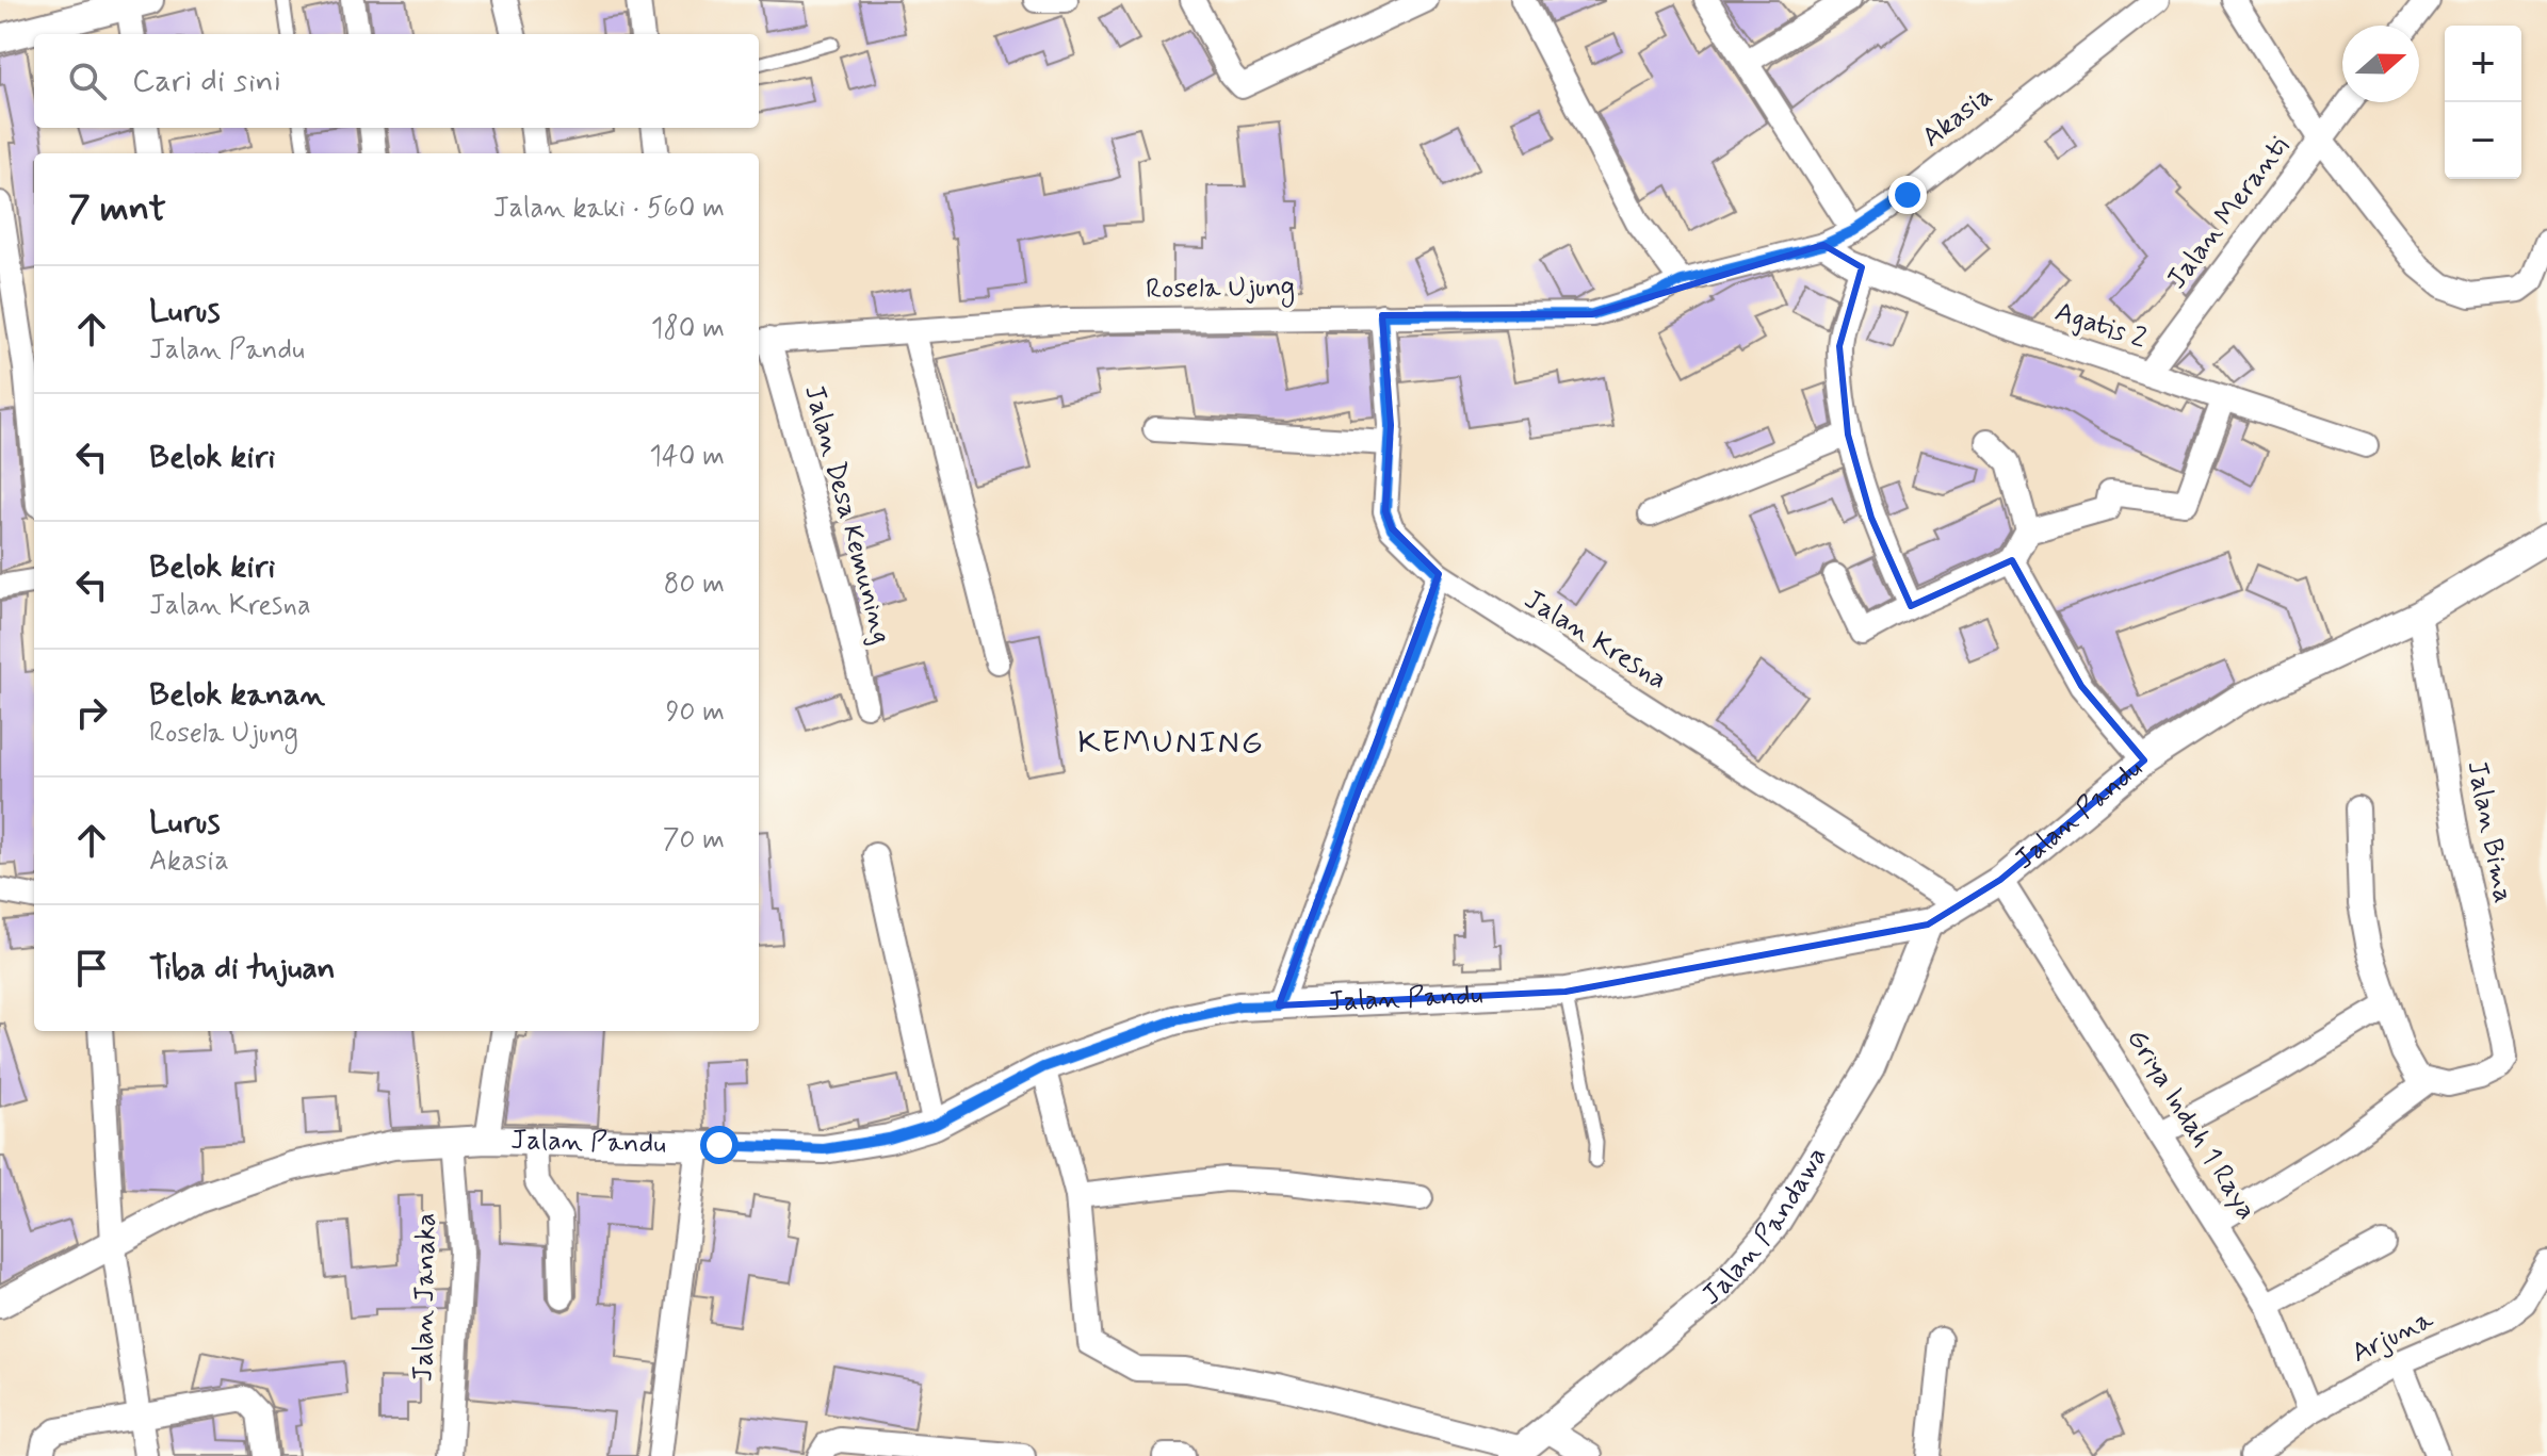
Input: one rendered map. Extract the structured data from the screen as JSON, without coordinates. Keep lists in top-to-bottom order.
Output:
{
  "streets": {
    "street": [
      "Akasia",
      "Jalan Meranti",
      "Rosela Ujung",
      "Agatis 2",
      "Jalan Desa Kemuning",
      "Jalan Kresna",
      "Jalan Pandu",
      "Jalan Bima",
      "Griya Indah 1 Raya",
      "Jalan Pandawa",
      "Jalan Janaka",
      "Arjuna"
    ]
  },
  "crossings": [
    ["Akasia", "Rosela Ujung"],
    ["Akasia", "Agatis 2"],
    ["Jalan Meranti", "Agatis 2"],
    ["Rosela Ujung", "Jalan Desa Kemuning"],
    ["Rosela Ujung", "Jalan Kresna"],
    ["Jalan Kresna", "Jalan Pandu"],
    ["Jalan Pandu", "Jalan Bima"],
    ["Jalan Pandu", "Griya Indah 1 Raya"],
    ["Jalan Pandu", "Jalan Pandawa"],
    ["Jalan Pandu", "Jalan Janaka"],
    ["Griya Indah 1 Raya", "Arjuna"]
  ],
  "districts": ["KEMUNING"],
  "north": "right",
  "page": {
    "map_buttons": ["+", "−"],
    "search": "Cari di sini",
    "heading": ["7 mnt", "Jalan kaki · 560 m"],
    "list": [
      ["Lurus", "Jalan Pandu", "180 m"],
      ["Belok kiri", "140 m"],
      ["Belok kiri", "Jalan Kresna", "80 m"],
      ["Belok kanan", "Rosela Ujung", "90 m"],
      ["Lurus", "Akasia", "70 m"],
      "Tiba di tujuan"
    ]
  }
}
